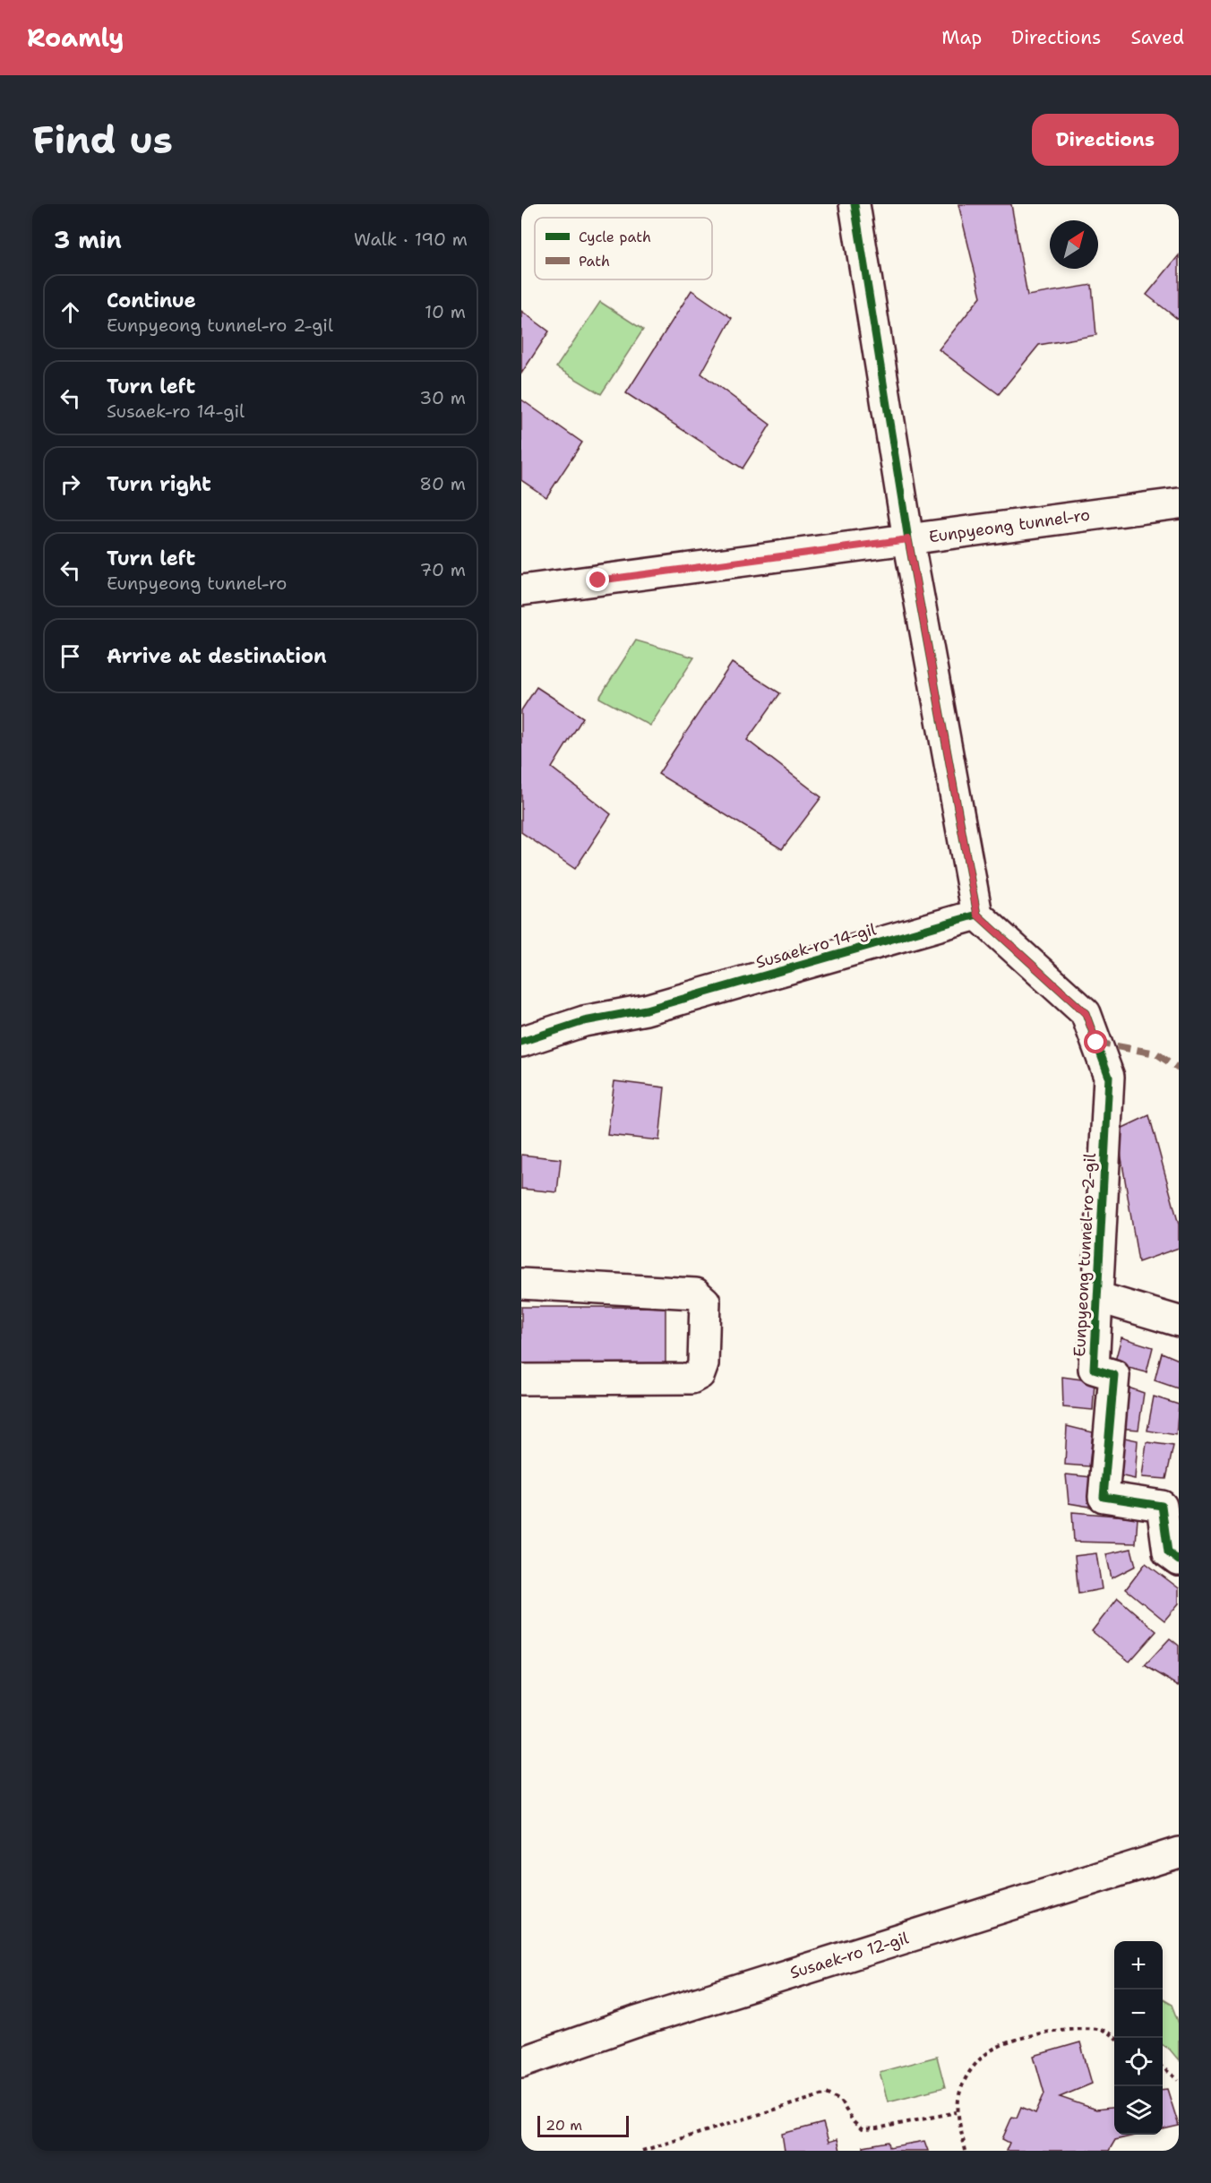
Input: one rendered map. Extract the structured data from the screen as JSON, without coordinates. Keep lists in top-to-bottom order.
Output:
{
  "streets": {
    "street": [
      "Eunpyeong tunnel-ro",
      "Susaek-ro 14-gil",
      "Eunpyeong tunnel-ro 2-gil",
      "Susaek-ro 12-gil"
    ]
  },
  "crossings": [
    ["Susaek-ro 14-gil", "Eunpyeong tunnel-ro 2-gil"]
  ],
  "legend": ["Cycle path", "Path"],
  "scale_bar": "20 m",
  "north": "top right",
  "page": {
    "header": "Roamly",
    "nav": ["Map", "Directions", "Saved"],
    "buttons": "Directions",
    "title": "Find us",
    "heading": ["3 min", "Walk · 190 m"],
    "list": [
      ["Continue", "Eunpyeong tunnel-ro 2-gil", "10 m"],
      ["Turn left", "Susaek-ro 14-gil", "30 m"],
      ["Turn right", "80 m"],
      ["Turn left", "Eunpyeong tunnel-ro", "70 m"],
      "Arrive at destination"
    ],
    "map_buttons": ["+", "−"],
    "scale": "20 m"
  }
}
